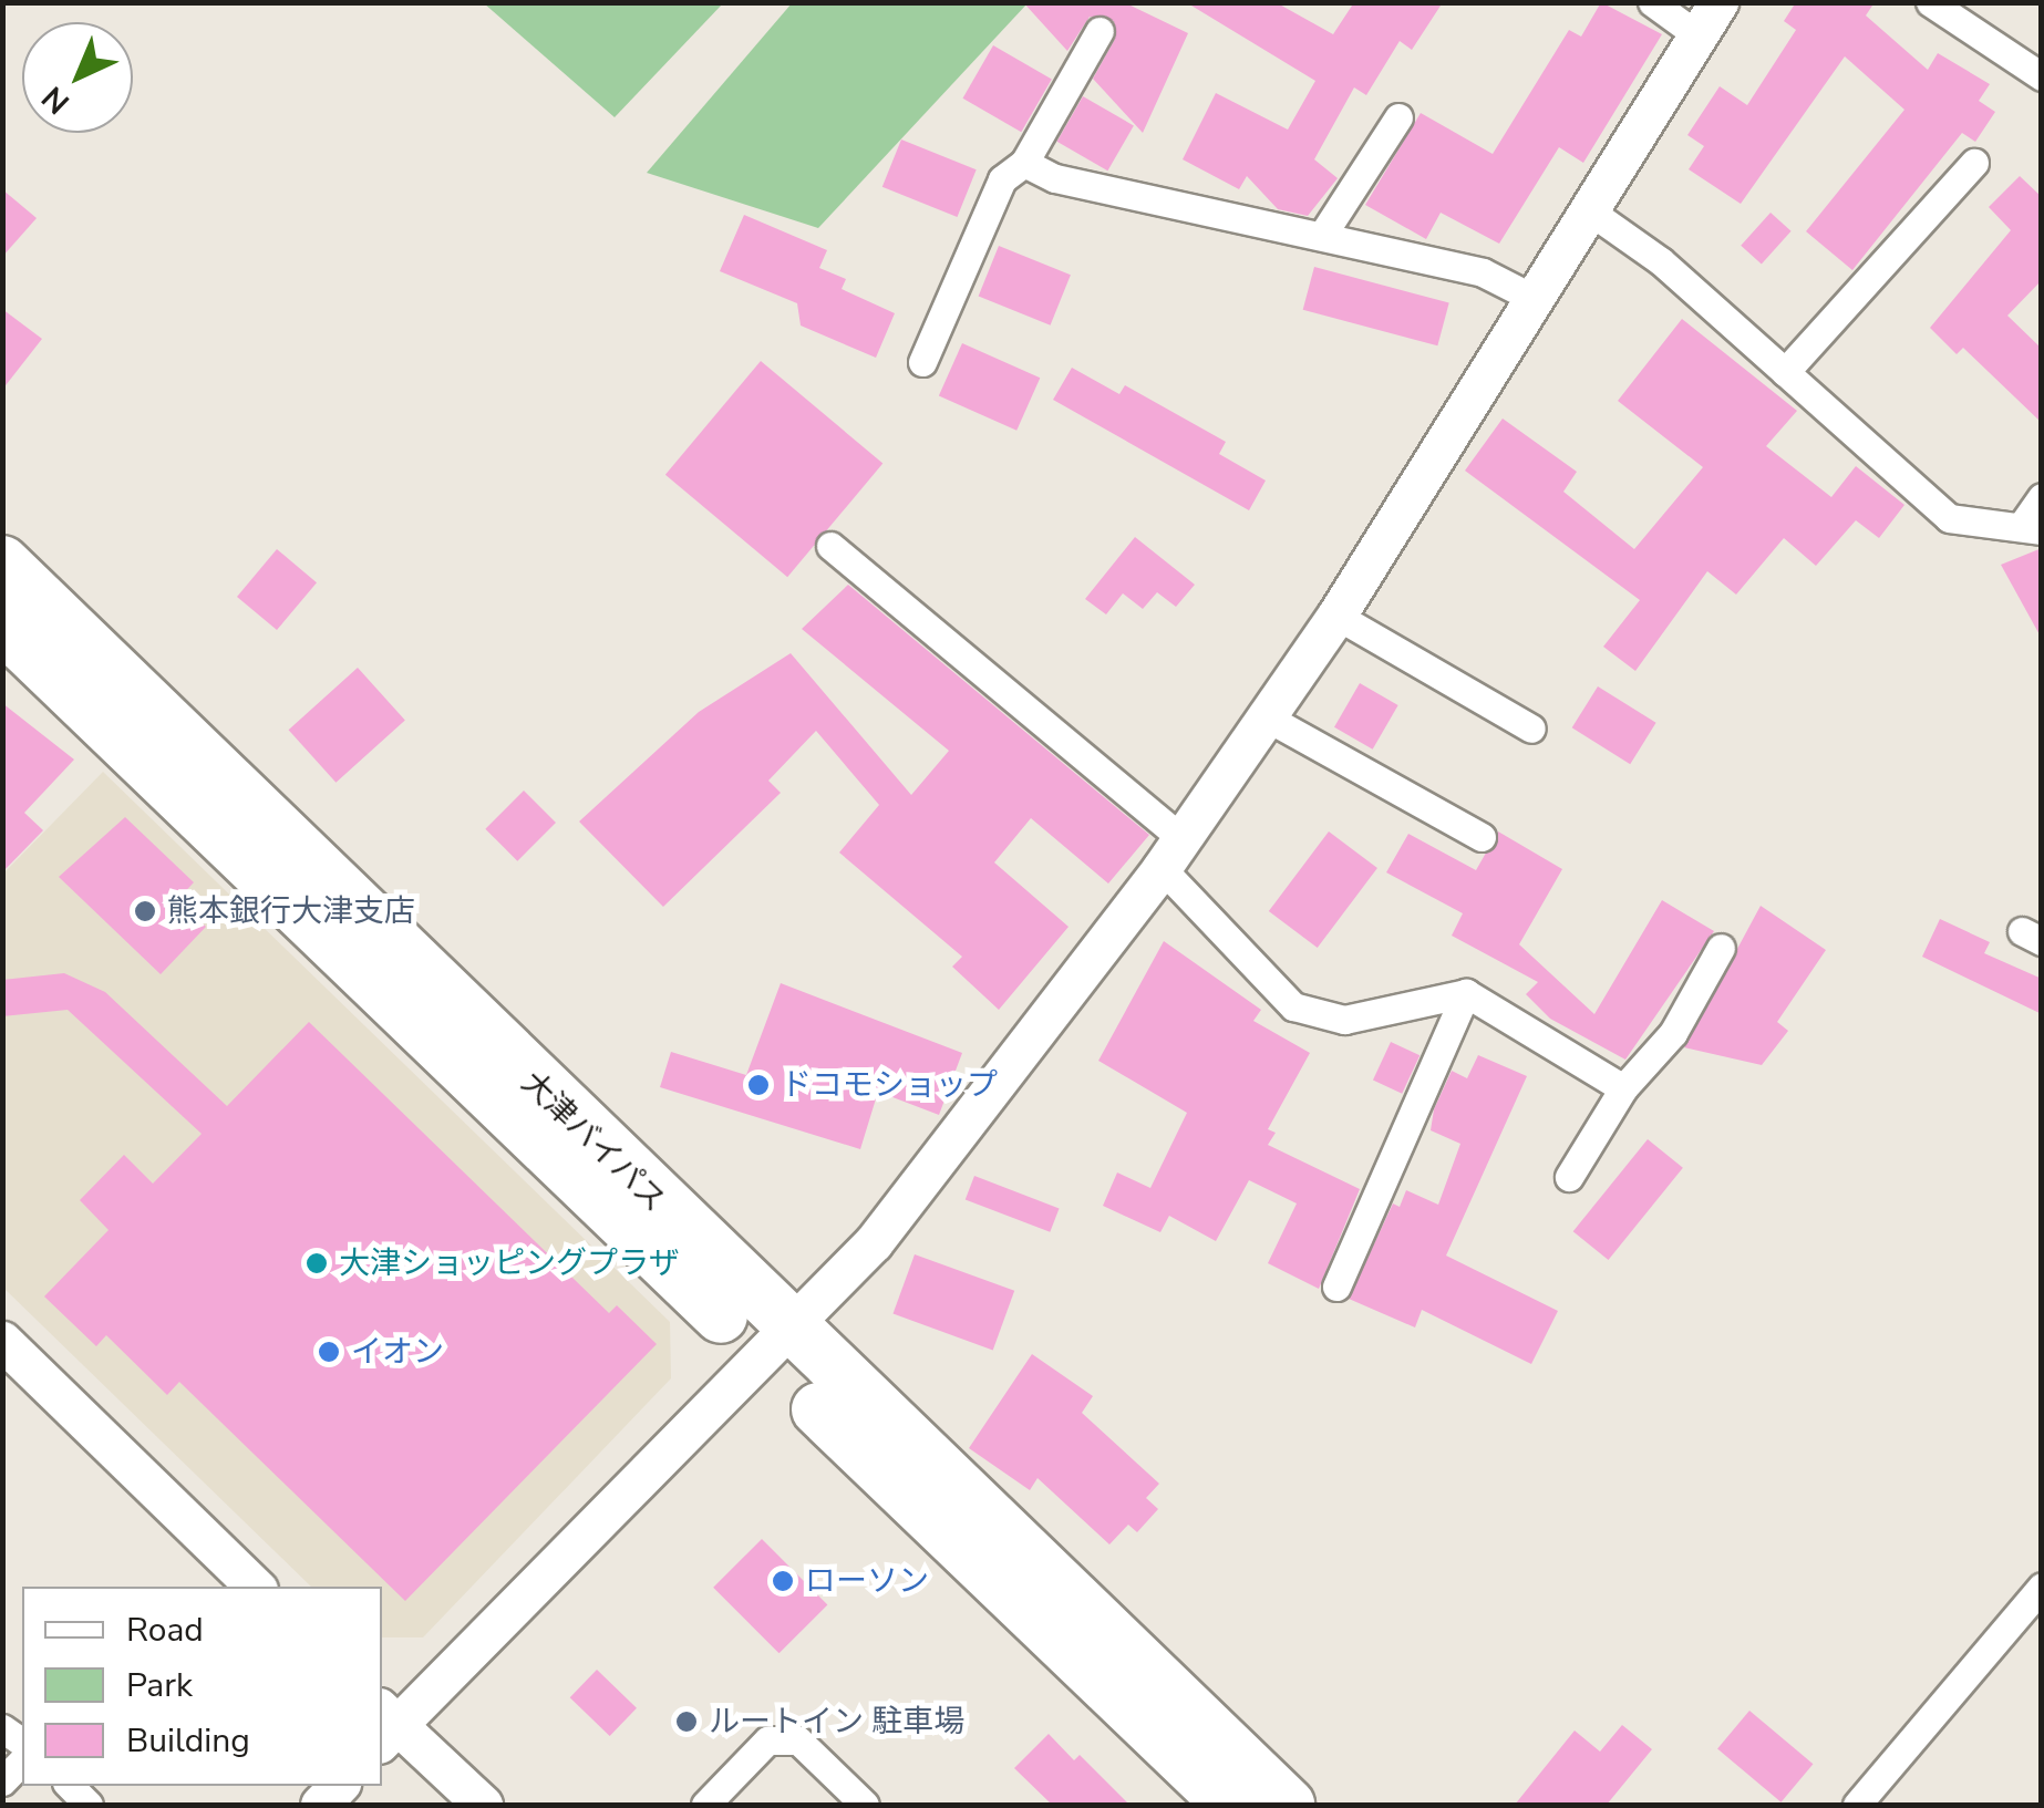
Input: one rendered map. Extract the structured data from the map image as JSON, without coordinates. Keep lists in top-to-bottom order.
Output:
{
  "streets": {
    "highway": ["大津バイパス"]
  },
  "places": [
    "熊本銀行大津支店",
    "ドコモショップ",
    "大津ショッピングプラザ",
    "イオン",
    "ローソン",
    "ルートイン 駐車場"
  ],
  "legend": ["Road", "Park", "Building"],
  "north": "bottom left"
}
